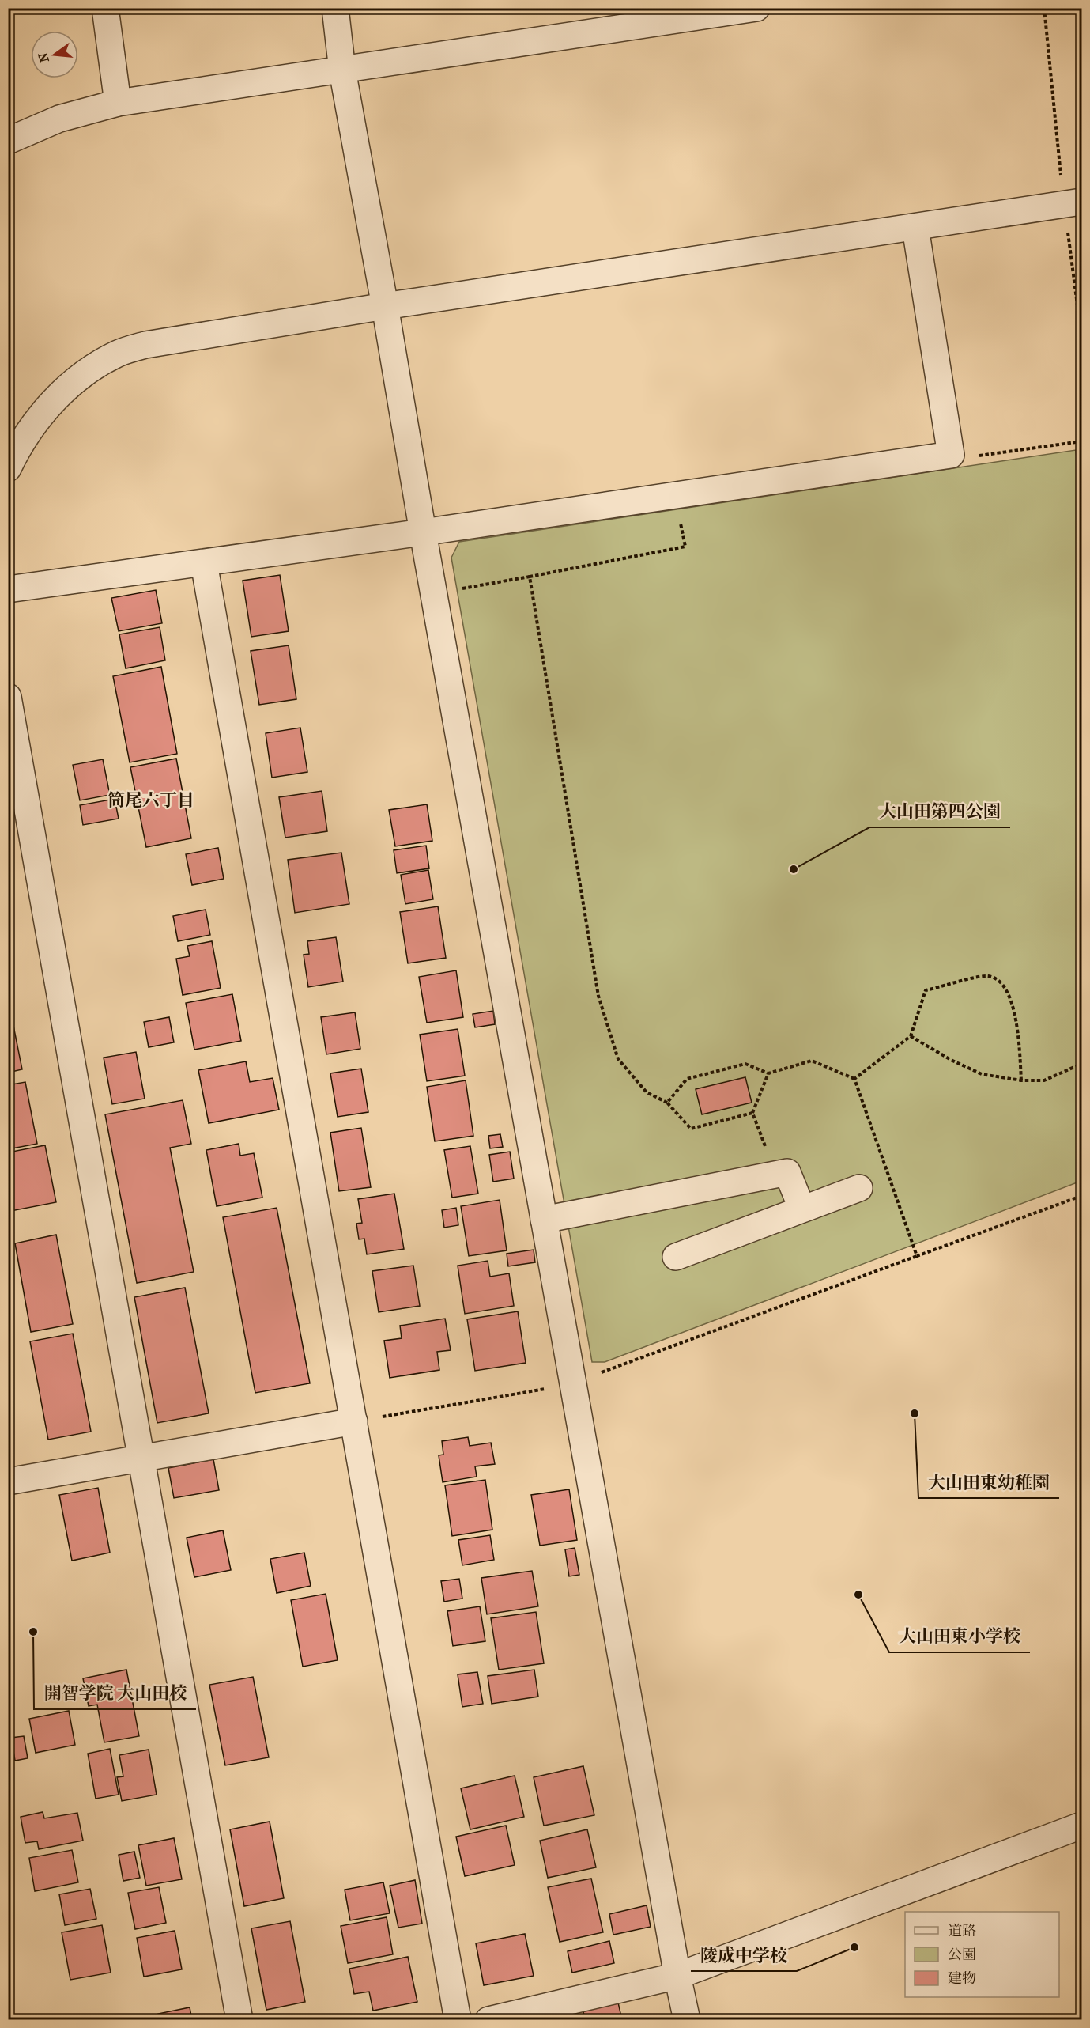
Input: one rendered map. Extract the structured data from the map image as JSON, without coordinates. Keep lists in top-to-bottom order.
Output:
{
  "districts": ["筒尾六丁目"],
  "places": [
    "大山田第四公園",
    "大山田東幼稚園",
    "大山田東小学校",
    "開智学院 大山田校",
    "陵成中学校"
  ],
  "legend": ["道路", "公園", "建物"],
  "north": "left"
}
